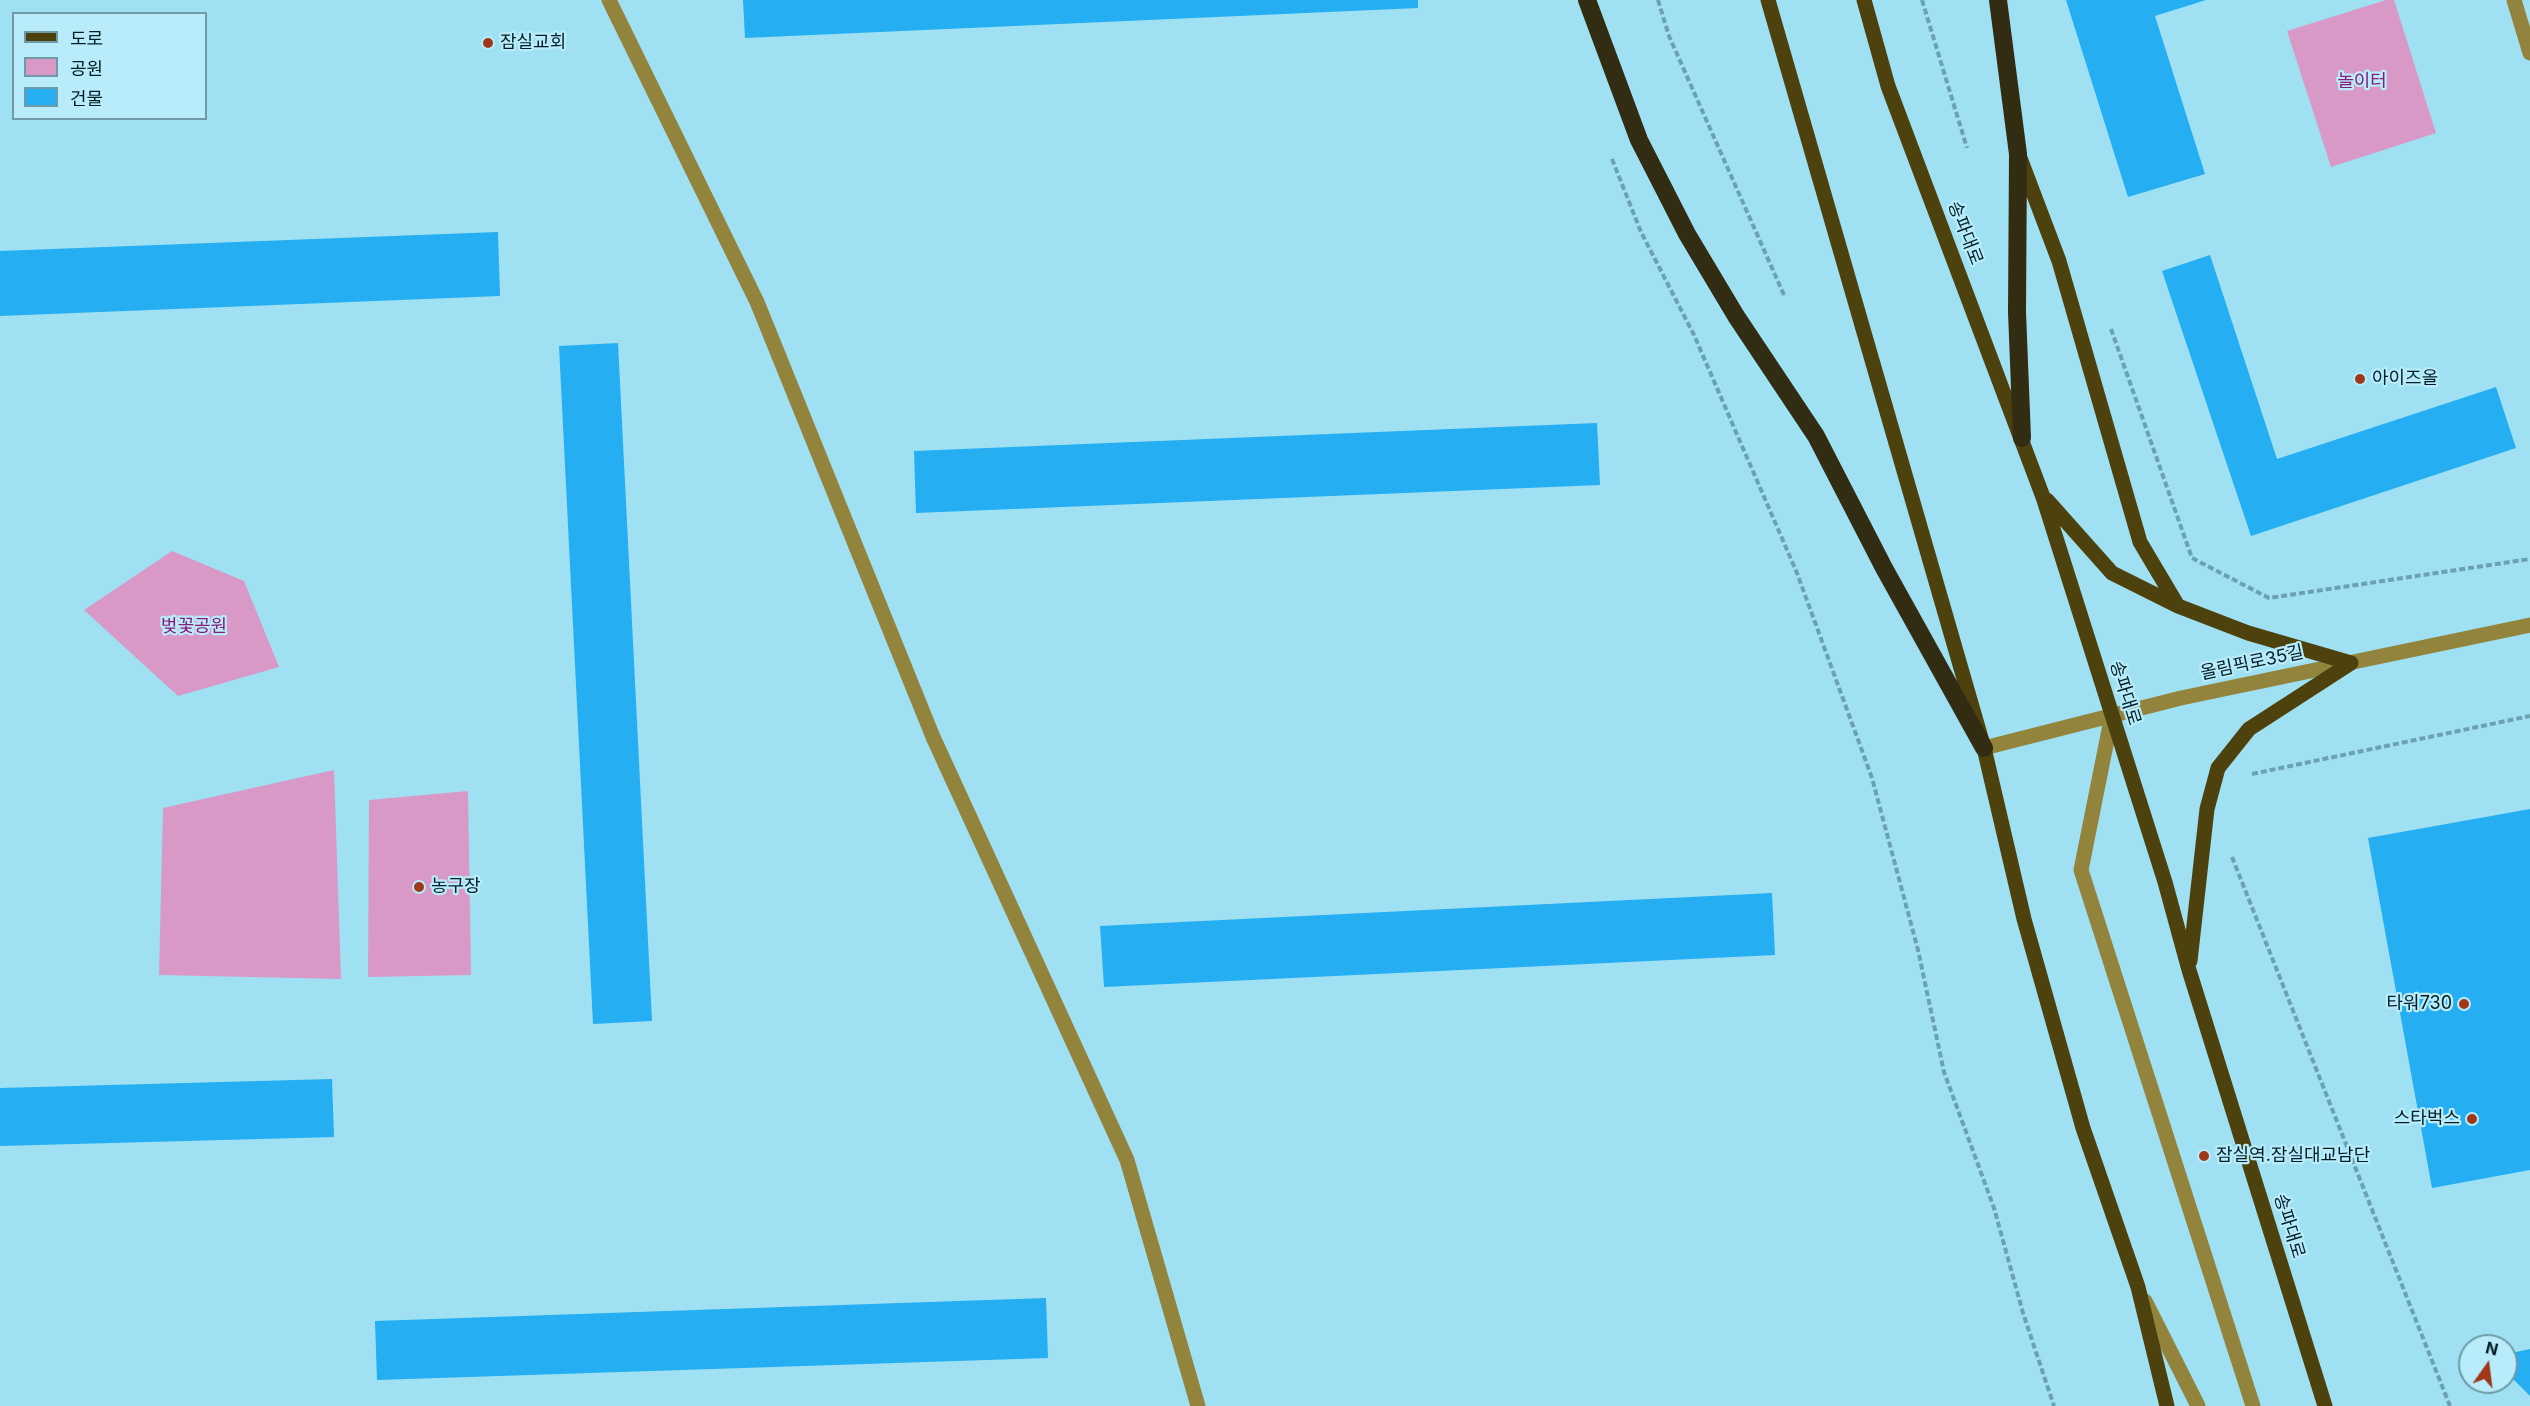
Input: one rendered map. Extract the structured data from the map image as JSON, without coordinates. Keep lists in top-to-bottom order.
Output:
{
  "streets": {
    "main road": ["송파대로"],
    "street": ["올림픽로35길"]
  },
  "crossings": [
    ["송파대로", "올림픽로35길"]
  ],
  "parks": ["놀이터", "벚꽃공원"],
  "places": [
    "잠실교회",
    "아이즈올",
    "농구장",
    "타워730",
    "스타벅스",
    "잠실역.잠실대교남단"
  ],
  "legend": ["도로", "공원", "건물"],
  "north": "top"
}
